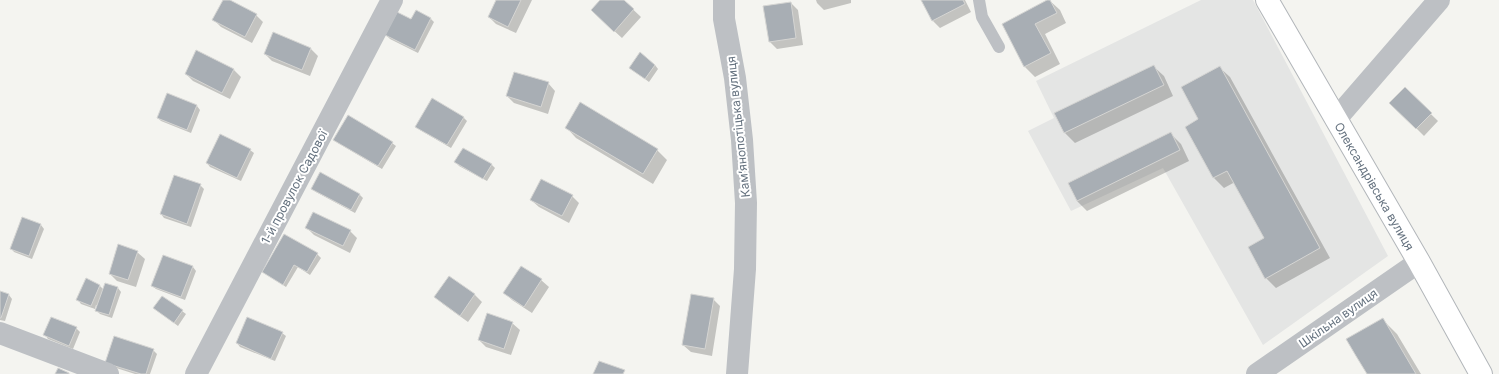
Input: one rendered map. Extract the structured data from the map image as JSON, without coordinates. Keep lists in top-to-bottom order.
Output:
{
  "streets": {
    "main road": ["Олександрівська вулиця"],
    "street": ["Камʼянопотіцька вулиця", "1-й провулок Садової", "Шкільна вулиця"]
  },
  "crossings": [
    ["Олександрівська вулиця", "Шкільна вулиця"]
  ]
}
